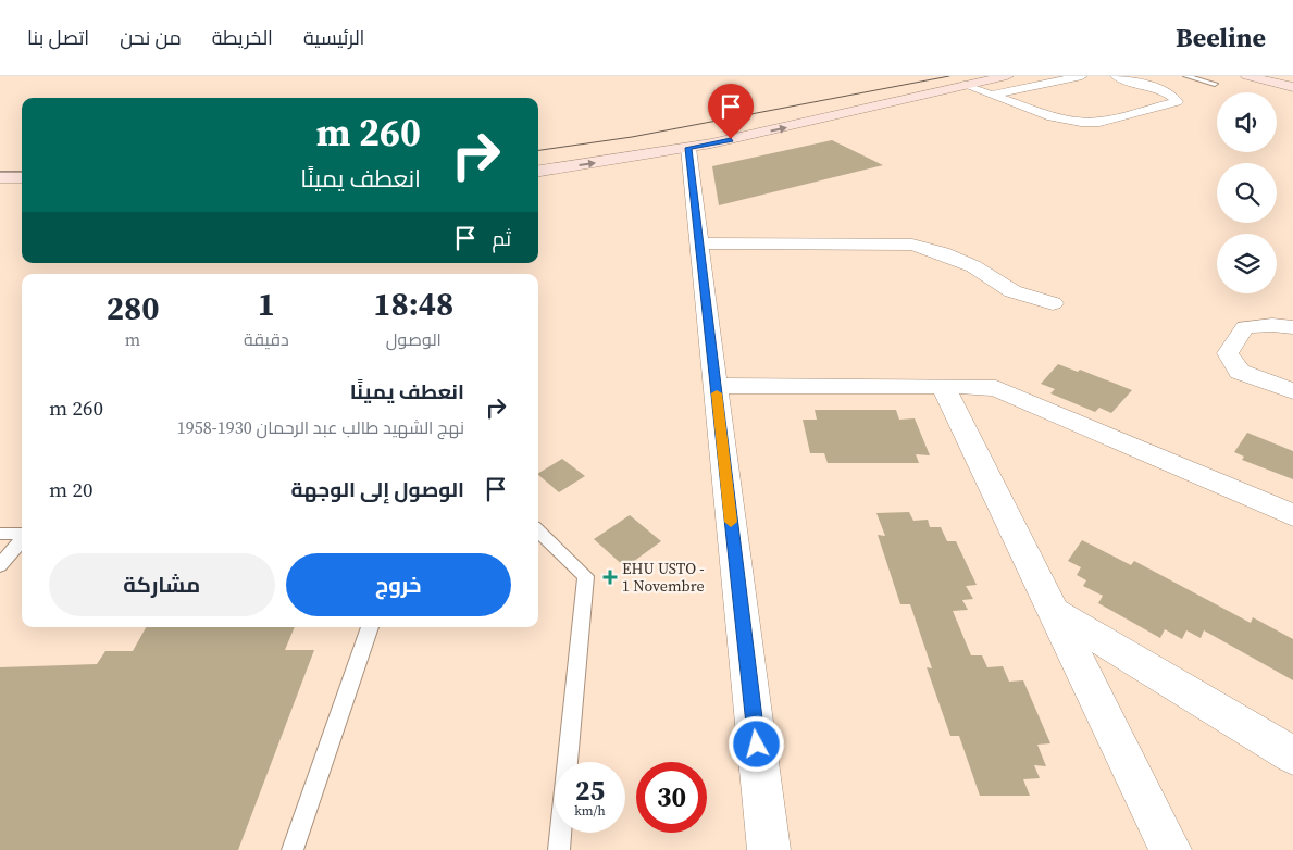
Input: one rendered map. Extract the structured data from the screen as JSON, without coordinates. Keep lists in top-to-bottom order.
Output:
{
  "places": {
    "health": ["EHU USTO - 1 Novembre"]
  },
  "page": {
    "header": "Beeline",
    "nav": [
      "الرئيسية",
      "الخريطة",
      "من نحن",
      "اتصل بنا"
    ],
    "turn": ["260 m", "انعطف يمينًا"],
    "then": "ثم",
    "eta": [
      "18:48",
      "الوصول",
      "1",
      "دقيقة",
      "280",
      "m"
    ],
    "list": [
      {
        "name": "انعطف يمينًا",
        "note": "نهج الشهيد طالب عبد الرحمان 1930-1958",
        "value": "260 m"
      },
      {
        "name": "الوصول إلى الوجهة",
        "value": "20 m"
      }
    ],
    "buttons": ["خروج", "مشاركة"],
    "speed": "25 km/h",
    "limit": "30"
  }
}
